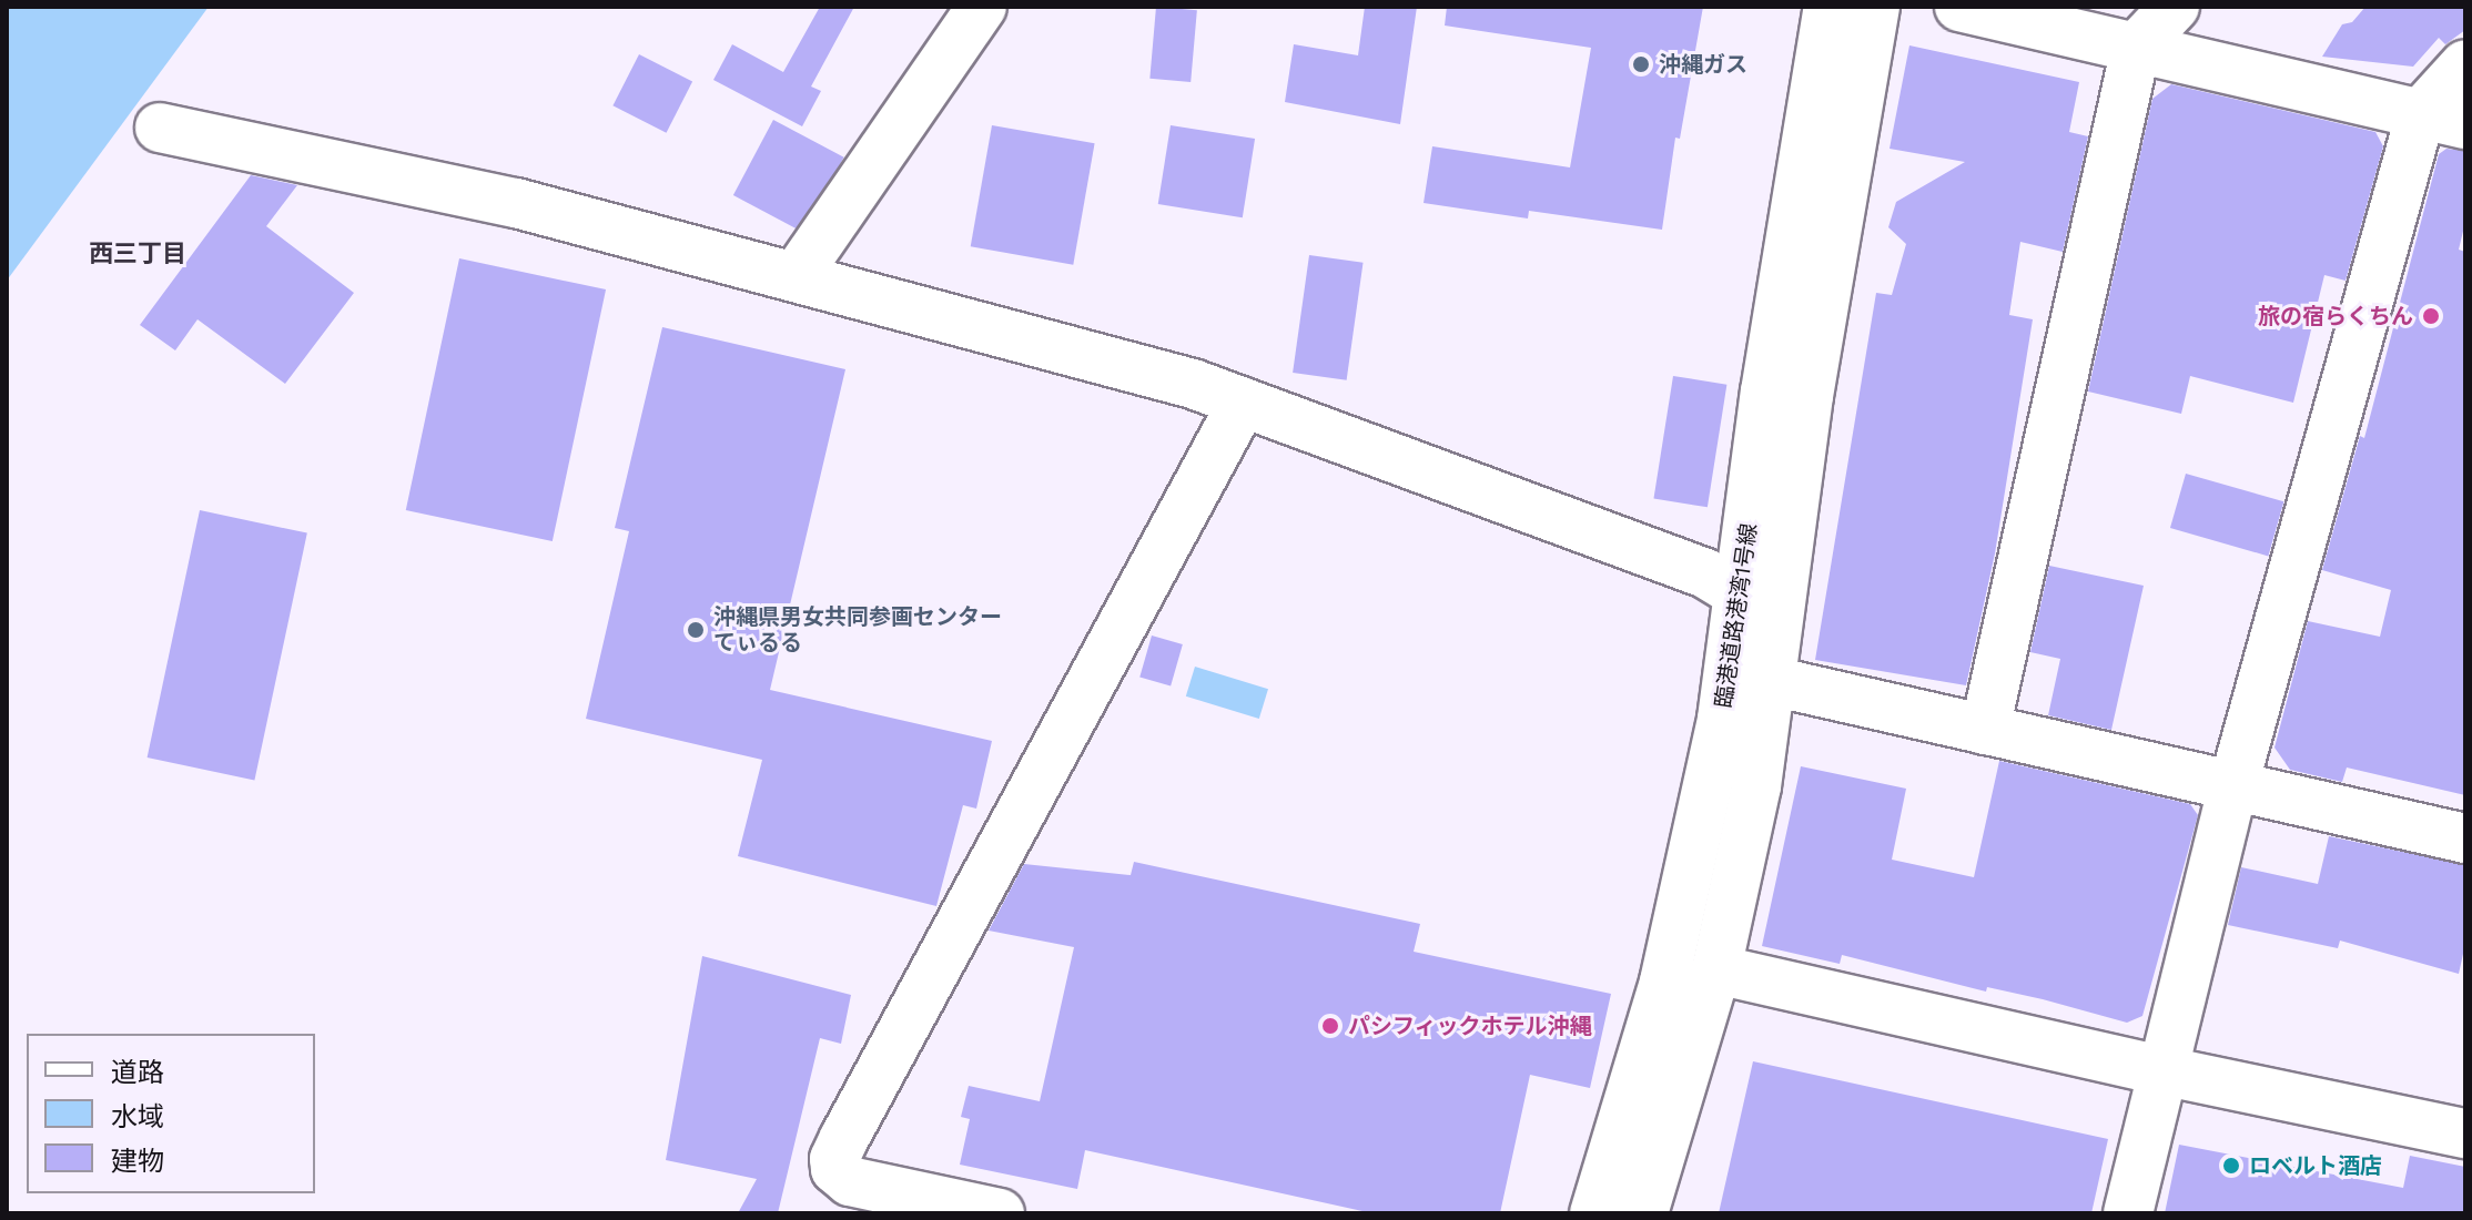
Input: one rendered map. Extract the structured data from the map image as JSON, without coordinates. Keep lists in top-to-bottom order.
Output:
{
  "streets": {
    "street": ["臨港道路港湾1号線"]
  },
  "districts": ["西三丁目"],
  "places": [
    "沖縄ガス",
    "旅の宿らくちん",
    "沖縄県男女共同参画センター てぃるる",
    "パシフィックホテル沖縄",
    "ロベルト酒店"
  ],
  "legend": ["道路", "水域", "建物"]
}
